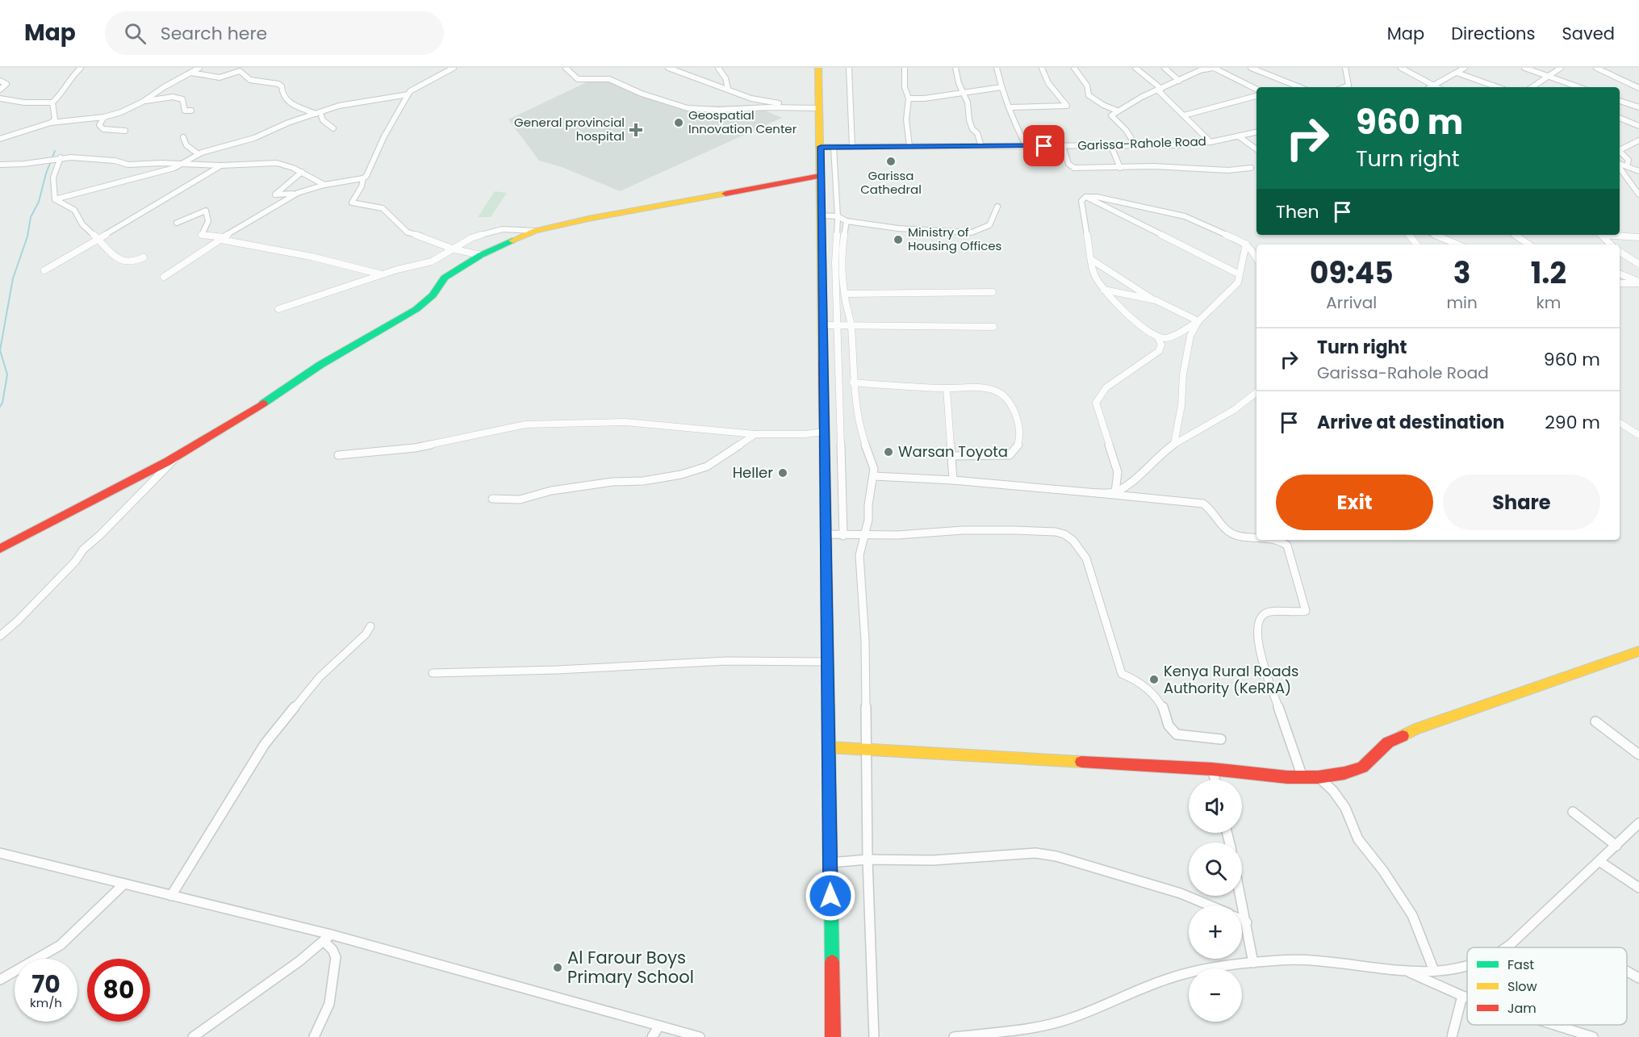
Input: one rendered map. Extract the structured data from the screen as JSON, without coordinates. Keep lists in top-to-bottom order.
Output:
{
  "streets": {
    "street": ["Garissa-Rahole Road"]
  },
  "places": {
    "other": [
      "Geospatial Innovation Center",
      "Garissa Cathedral",
      "Ministry of Housing Offices",
      "Warsan Toyota",
      "Heller",
      "Kenya Rural Roads Authority (KeRRA)",
      "Al Farour Boys Primary School"
    ],
    "health": ["General provincial hospital"]
  },
  "legend": ["Fast", "Slow", "Jam"],
  "page": {
    "header": "Map",
    "search": "Search here",
    "nav": ["Map", "Directions", "Saved"],
    "turn": ["960 m", "Turn right"],
    "then": "Then",
    "eta": [
      "09:45",
      "Arrival",
      "3",
      "min",
      "1.2",
      "km"
    ],
    "list": [
      {
        "name": "Turn right",
        "note": "Garissa-Rahole Road",
        "value": "960 m"
      },
      {
        "name": "Arrive at destination",
        "value": "290 m"
      }
    ],
    "buttons": ["Exit", "Share"],
    "map_buttons": ["+", "−"],
    "speed": "70 km/h",
    "limit": "80"
  }
}
